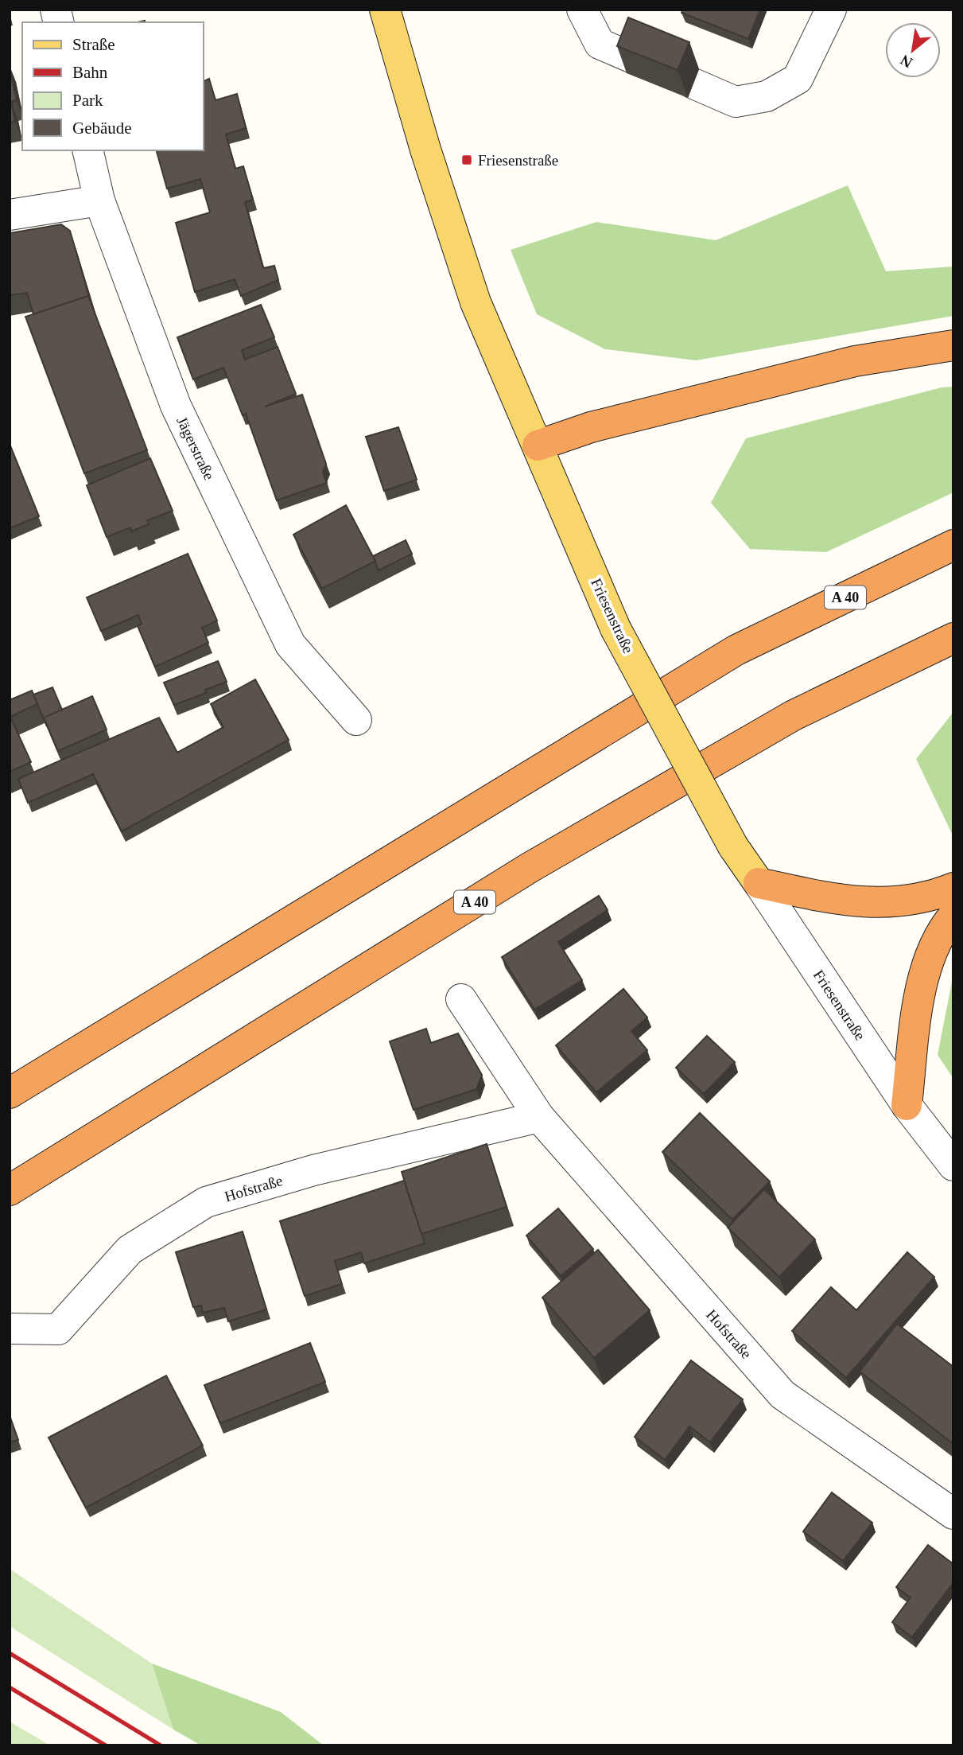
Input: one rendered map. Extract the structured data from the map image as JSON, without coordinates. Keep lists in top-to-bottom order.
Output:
{
  "streets": {
    "highway": ["A 40"],
    "main road": ["Friesenstraße"],
    "street": ["Jägerstraße", "Hofstraße"]
  },
  "places": {
    "transit": ["Friesenstraße"]
  },
  "legend": [
    "Straße",
    "Bahn",
    "Park",
    "Gebäude"
  ],
  "north": "bottom left"
}
